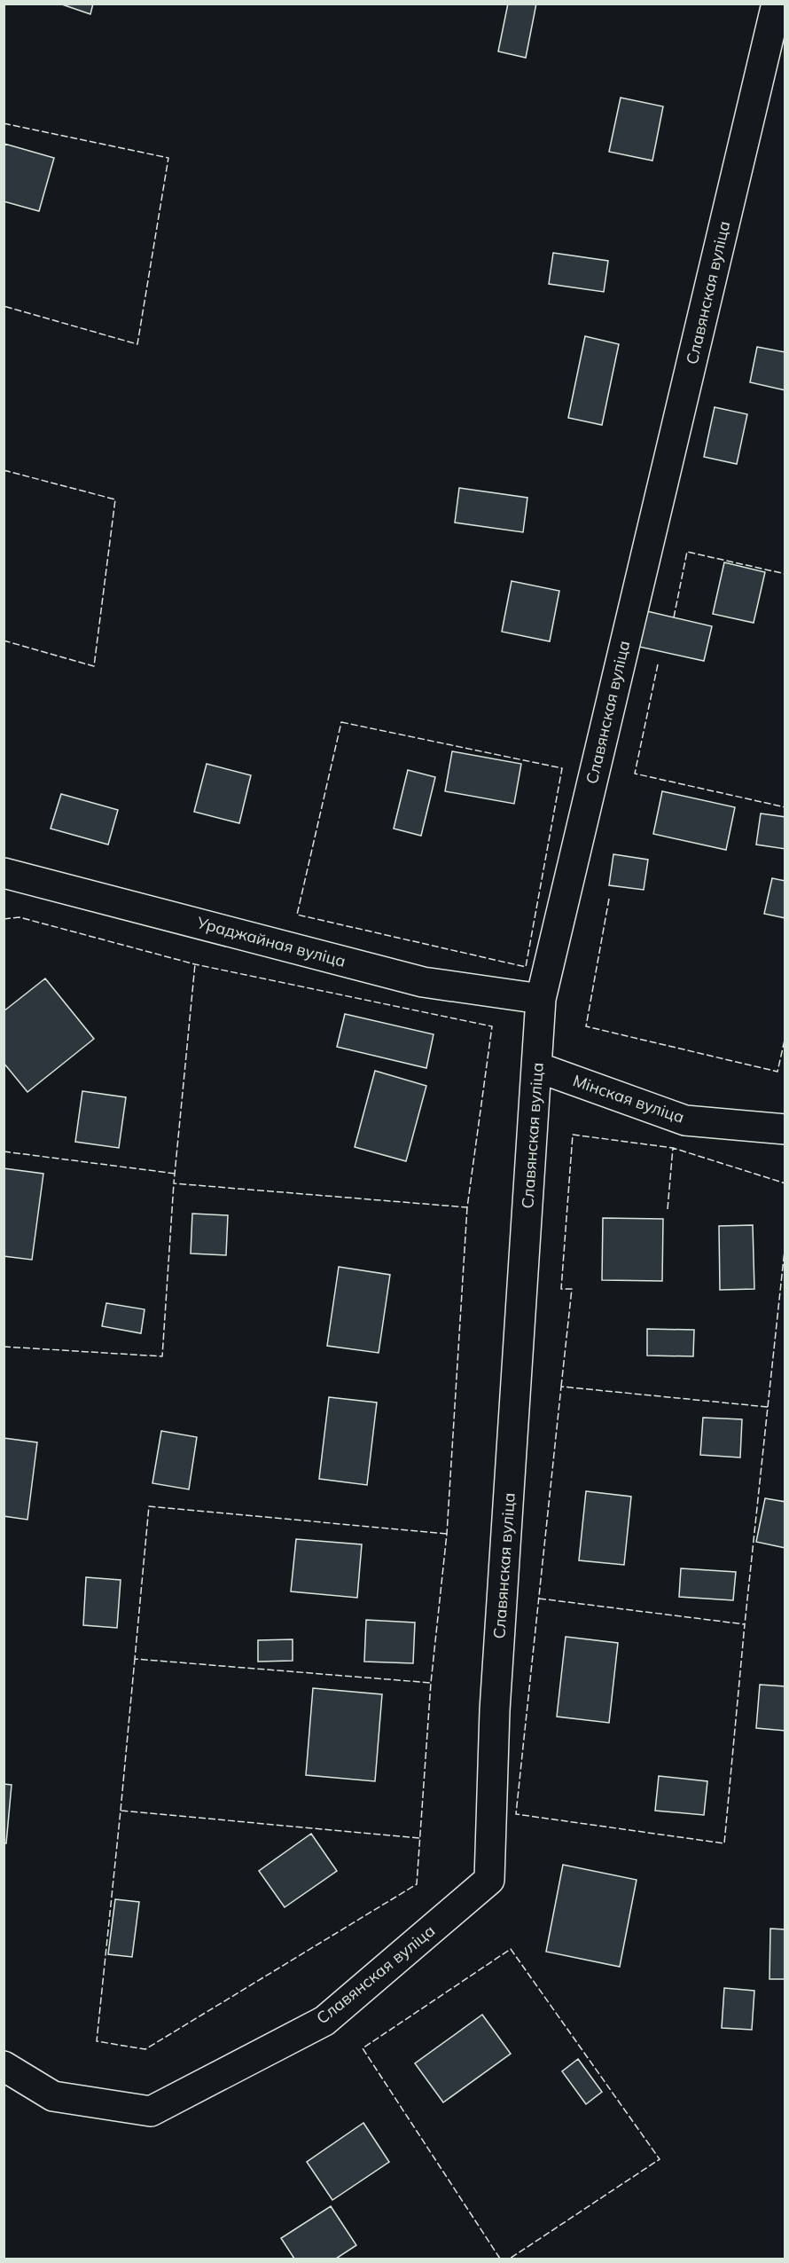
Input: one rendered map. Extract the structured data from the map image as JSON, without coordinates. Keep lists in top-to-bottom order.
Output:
{
  "streets": {
    "street": ["Славянская вуліца", "Ураджайная вуліца", "Мінская вуліца"]
  },
  "crossings": [
    ["Славянская вуліца", "Ураджайная вуліца"],
    ["Славянская вуліца", "Мінская вуліца"]
  ]
}
